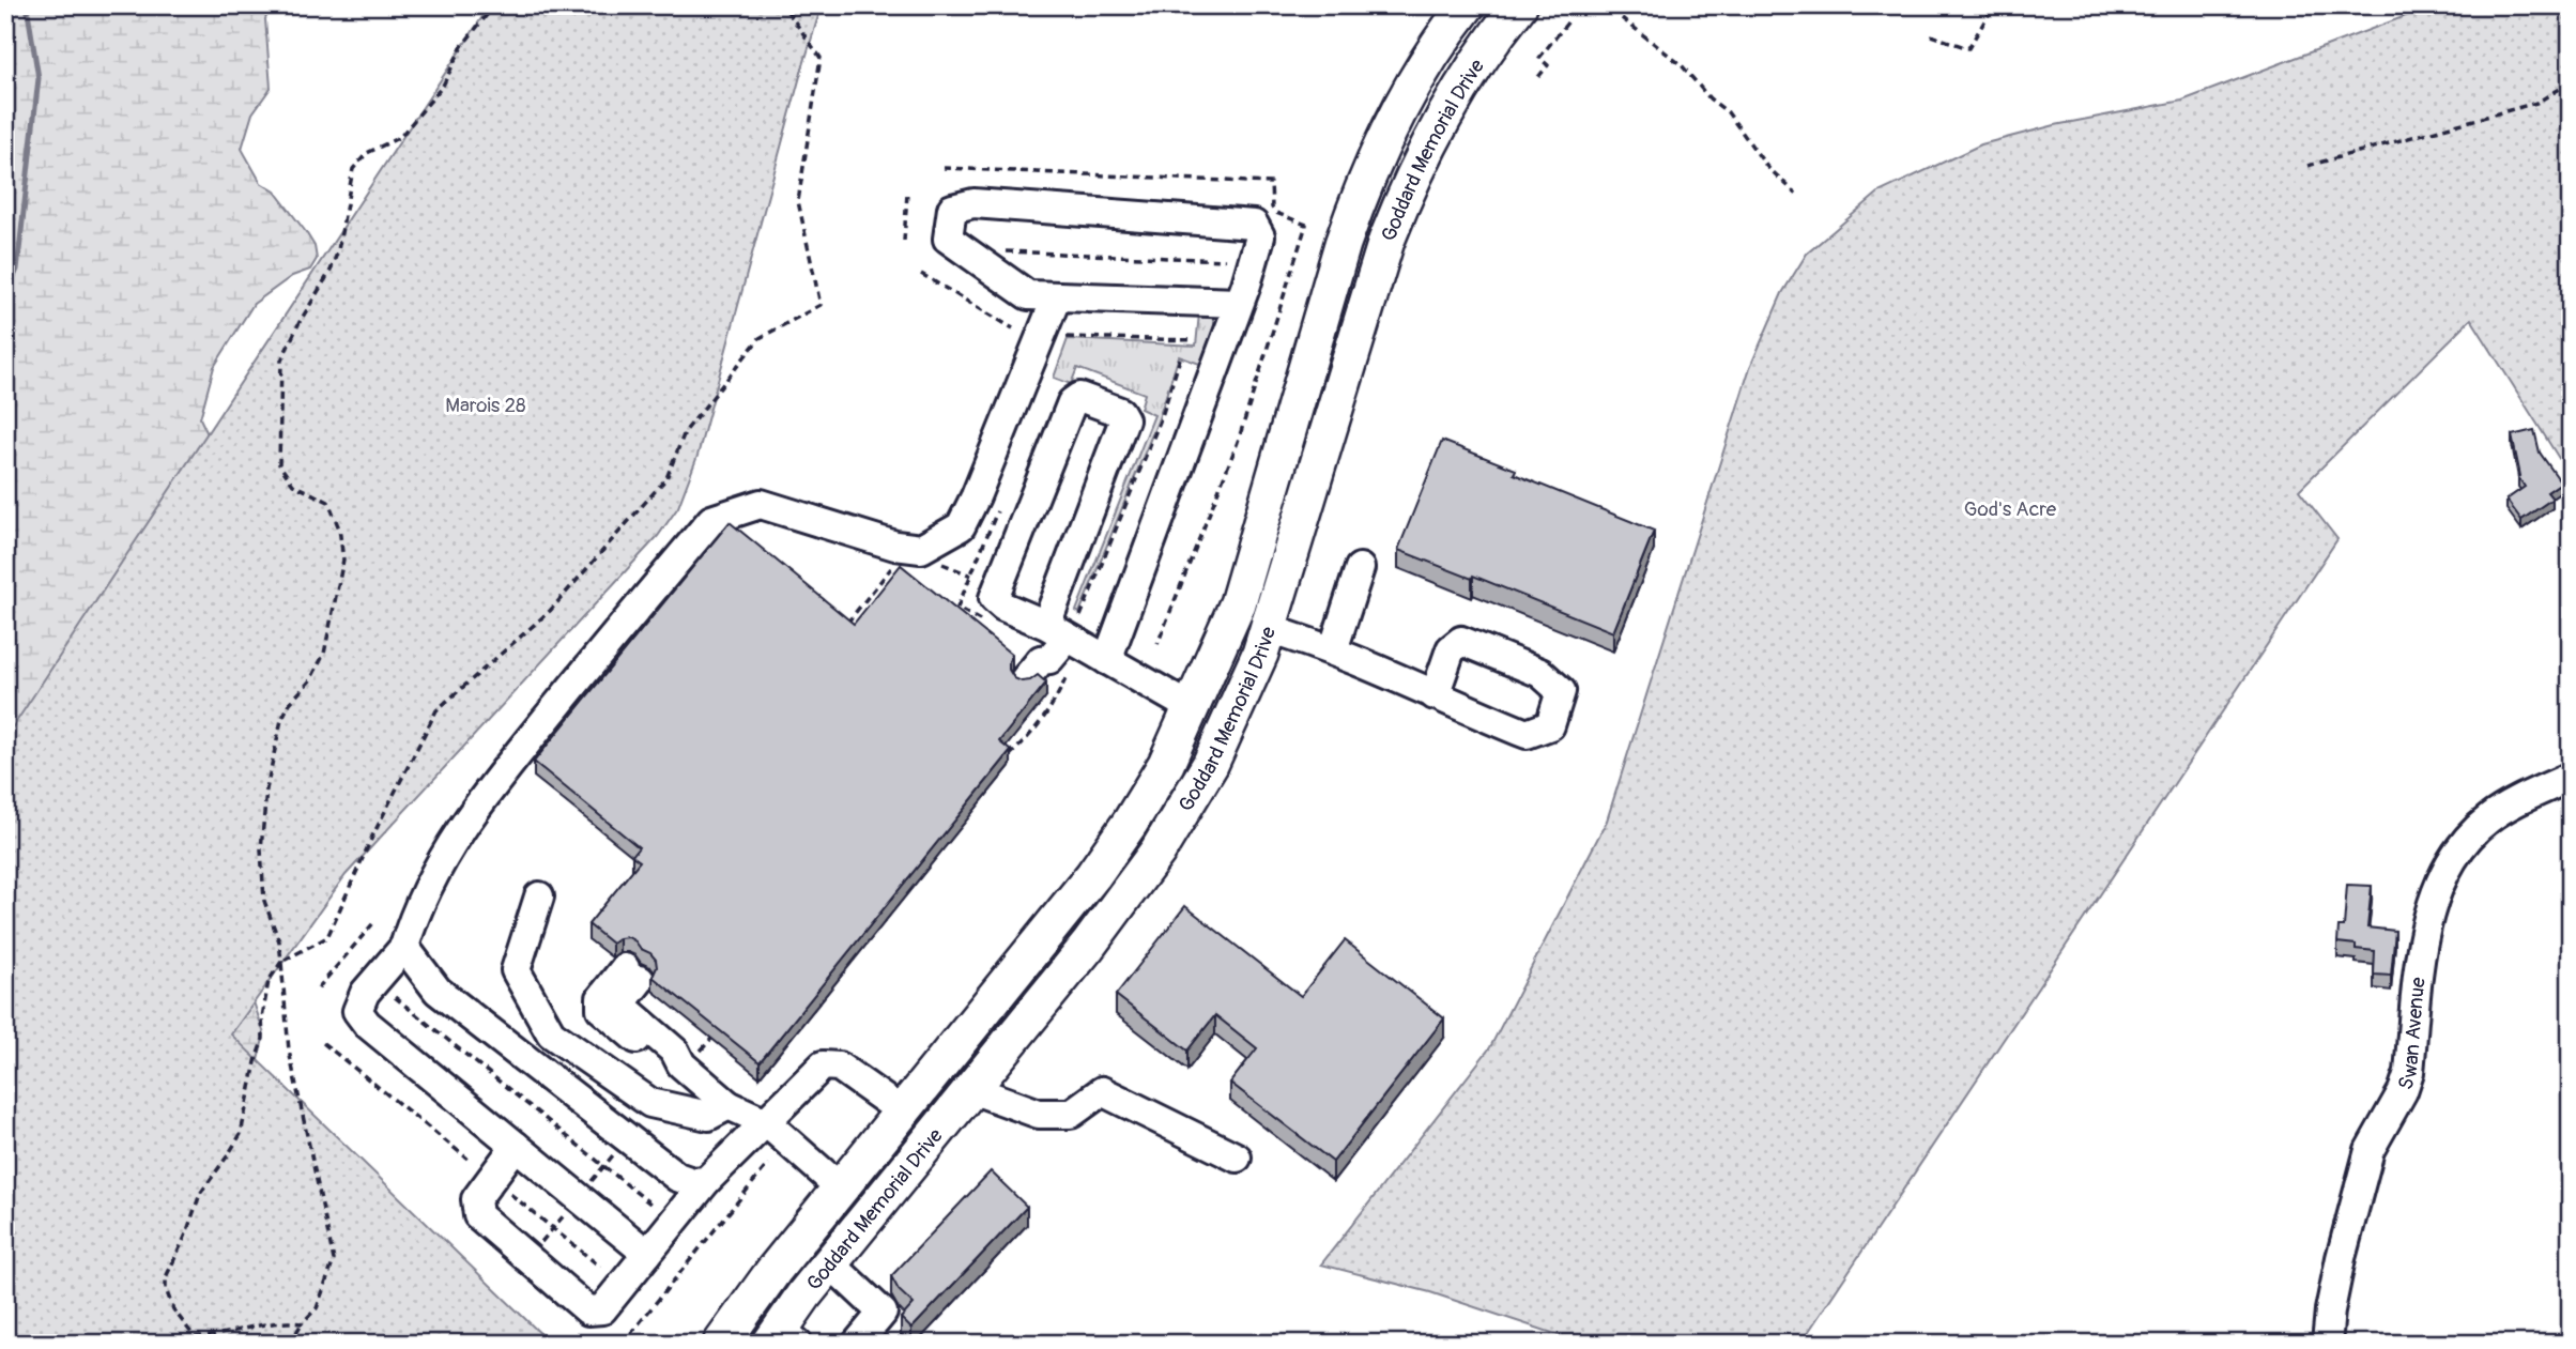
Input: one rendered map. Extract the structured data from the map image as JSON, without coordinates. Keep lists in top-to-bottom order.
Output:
{
  "streets": {
    "main road": ["Goddard Memorial Drive"],
    "street": ["Swan Avenue"]
  },
  "parks": ["Marois 28", "God's Acre"]
}
